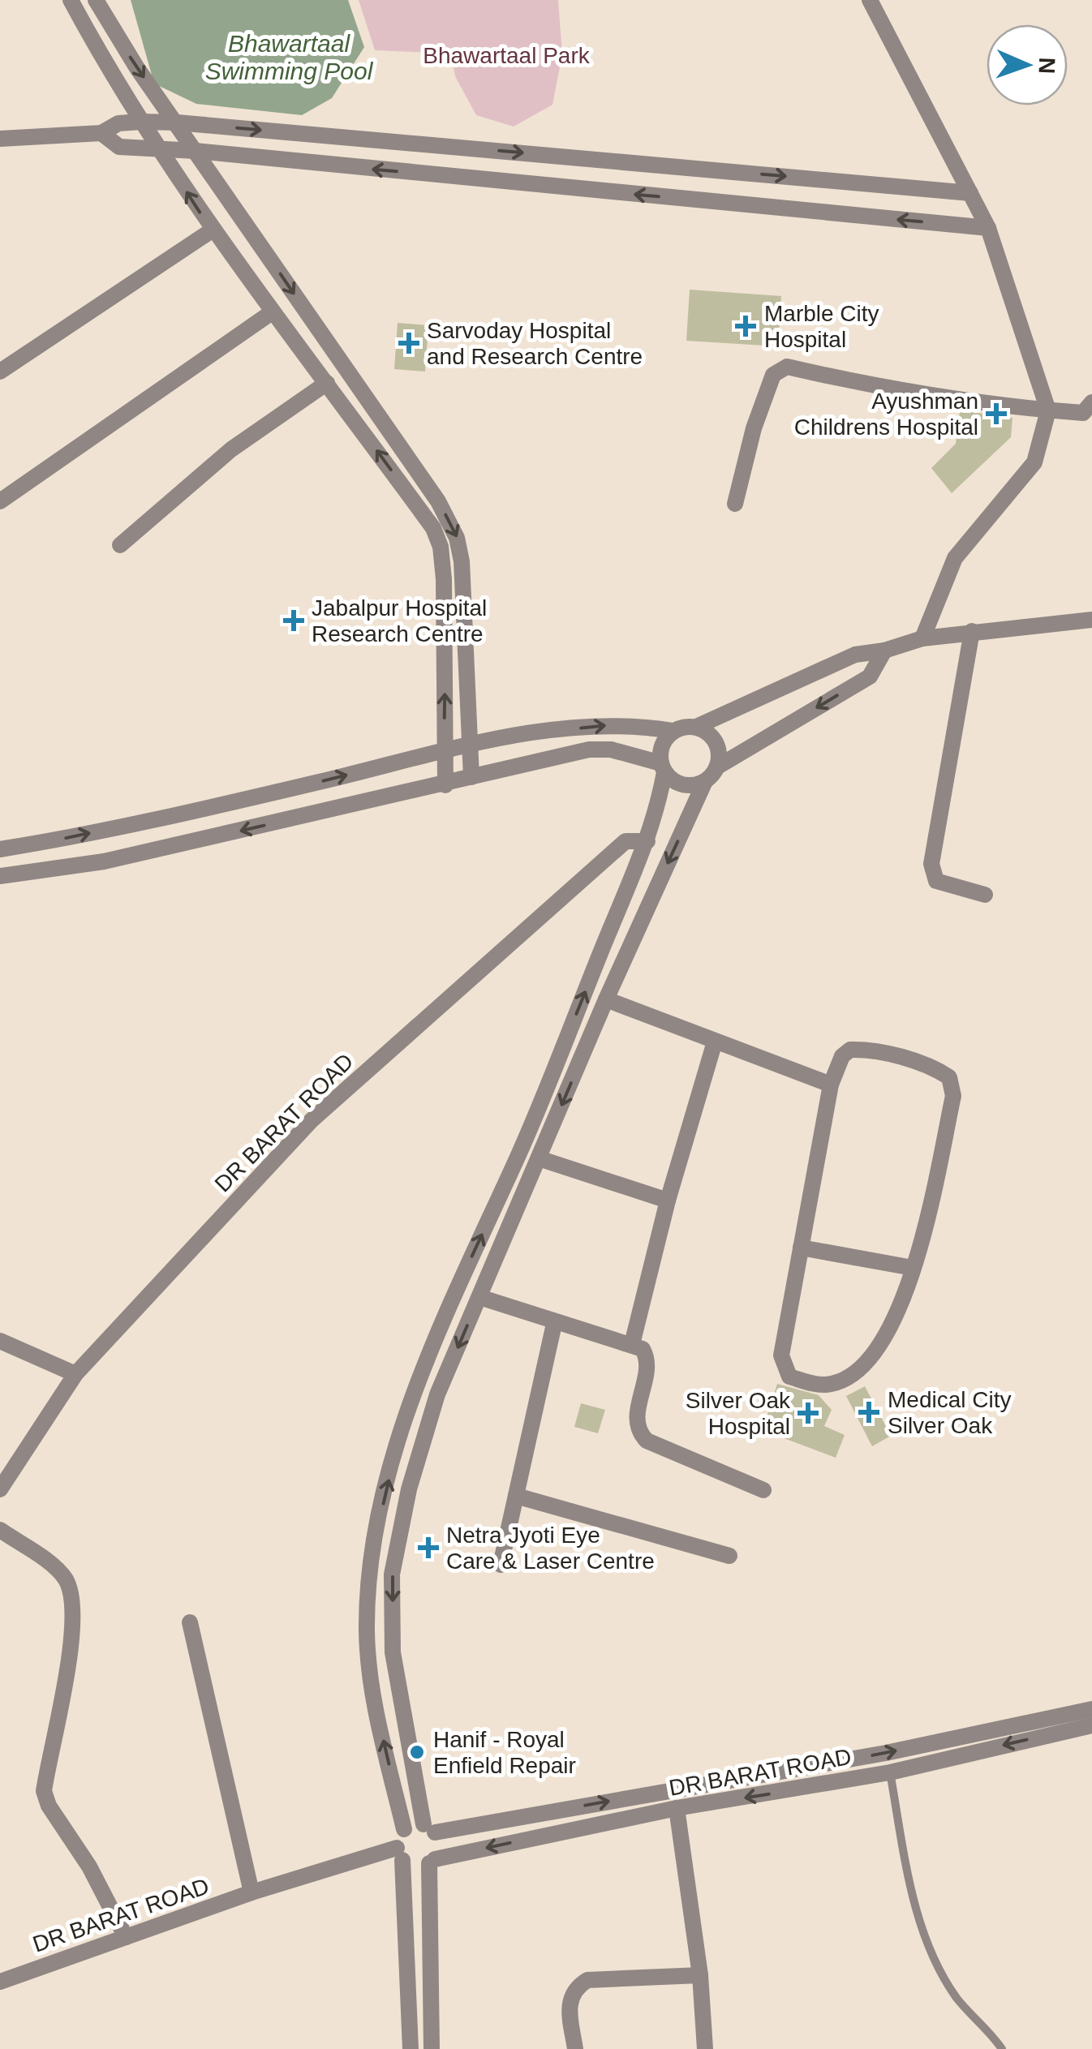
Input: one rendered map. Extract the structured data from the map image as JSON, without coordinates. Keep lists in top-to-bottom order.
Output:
{
  "streets": {
    "street": ["DR BARAT ROAD"]
  },
  "water": ["Bhawartaal Swimming Pool"],
  "parks": ["Bhawartaal Park"],
  "places": {
    "health": [
      "Marble City Hospital",
      "Sarvoday Hospital and Research Centre",
      "Ayushman Childrens Hospital",
      "Jabalpur Hospital Research Centre",
      "Medical City Silver Oak",
      "Silver Oak Hospital",
      "Netra Jyoti Eye Care & Laser Centre"
    ],
    "other": ["Hanif - Royal Enfield Repair"]
  },
  "north": "right"
}
